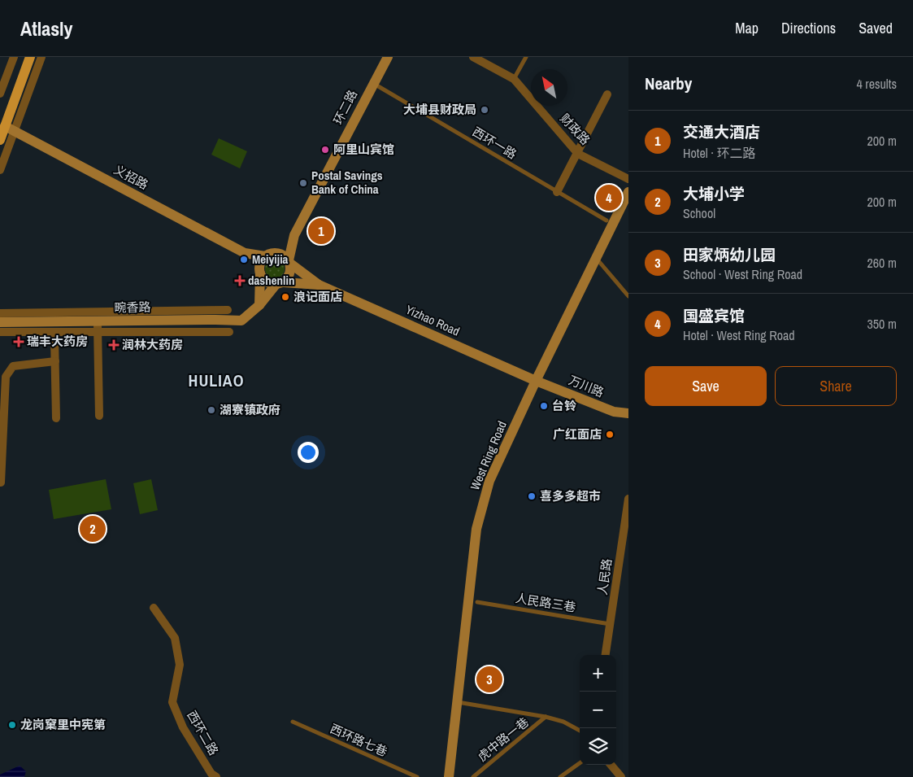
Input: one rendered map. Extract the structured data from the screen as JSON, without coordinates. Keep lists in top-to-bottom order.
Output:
{
  "streets": {
    "main road": [
      "环二路",
      "义招路",
      "畹香路",
      "Yizhao Road",
      "万川路",
      "West Ring Road"
    ],
    "street": ["财政路", "人民路", "西环二路"],
    "lane": [
      "西环一路",
      "人民路三巷",
      "虎中路一巷",
      "西环路七巷"
    ]
  },
  "crossings": [
    ["环二路", "西环一路"],
    ["Yizhao Road", "万川路"],
    ["Yizhao Road", "West Ring Road"],
    ["万川路", "West Ring Road"],
    ["人民路", "人民路三巷"]
  ],
  "districts": ["HULIAO"],
  "places": {
    "other": [
      "大埔县财政局",
      "阿里山宾馆",
      "Postal Savings Bank of China",
      "Meiyijia",
      "浪记面店",
      "台铃",
      "湖寮镇政府",
      "广红面店",
      "喜多多超市",
      "龙岗窠里中宪第"
    ],
    "health": ["dashenlin", "瑞丰大药房", "润林大药房"]
  },
  "north": "top left",
  "page": {
    "header": "Atlasly",
    "nav": ["Map", "Directions", "Saved"],
    "heading": ["Nearby", "4 results"],
    "list": [
      {
        "mark": "1",
        "name": "交通大酒店",
        "note": "Hotel · 环二路",
        "value": "200 m"
      },
      {
        "mark": "2",
        "name": "大埔小学",
        "note": "School",
        "value": "200 m"
      },
      {
        "mark": "3",
        "name": "田家炳幼儿园",
        "note": "School · West Ring Road",
        "value": "260 m"
      },
      {
        "mark": "4",
        "name": "国盛宾馆",
        "note": "Hotel · West Ring Road",
        "value": "350 m"
      }
    ],
    "pins": [
      "4",
      "1",
      "2",
      "3"
    ],
    "buttons": ["Save", "Share"],
    "map_buttons": ["+", "−"]
  }
}
